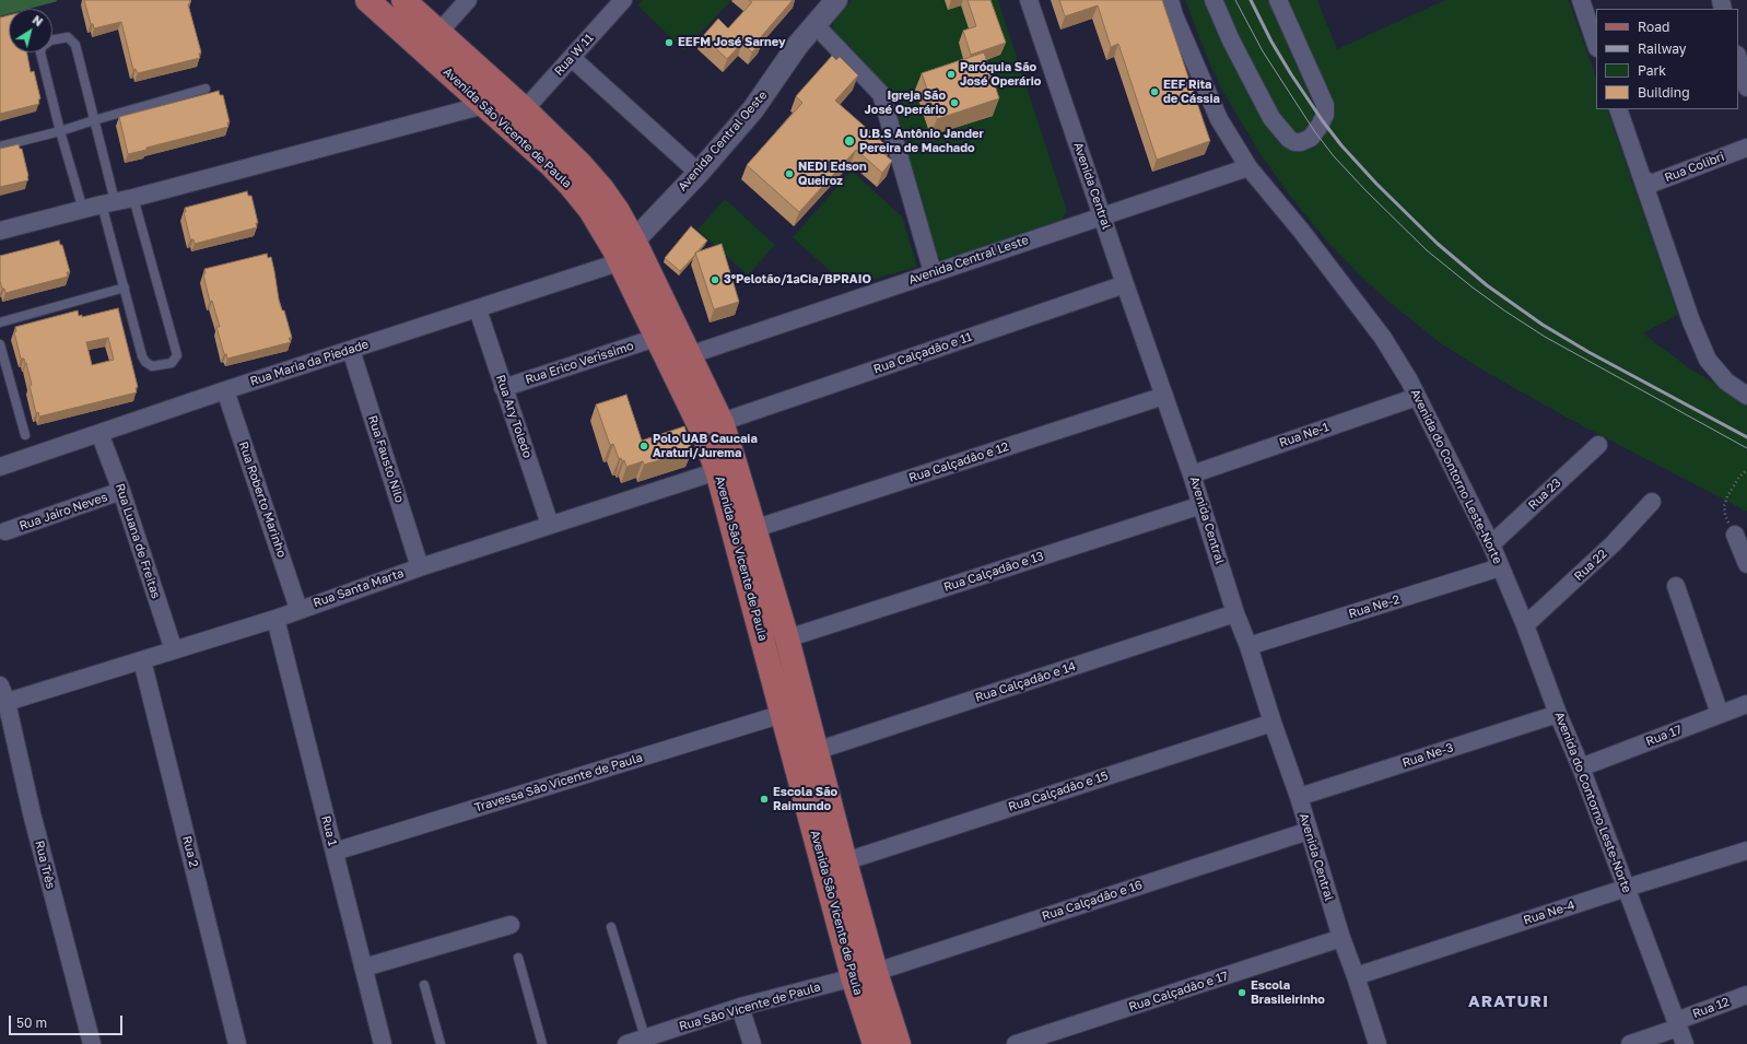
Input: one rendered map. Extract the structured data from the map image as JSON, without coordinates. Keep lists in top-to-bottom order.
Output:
{
  "streets": {
    "main road": ["Avenida São Vicente de Paula"],
    "street": [
      "Rua W 11",
      "Avenida Central Oeste",
      "Rua Colibri",
      "Avenida Central",
      "Avenida Central Leste",
      "Rua Calçadão e 11",
      "Rua Maria da Piedade",
      "Rua Erico Verissimo",
      "Rua Ary Toledo",
      "Rua Ne-1",
      "Rua Fausto Nilo",
      "Rua Calçadão e 12",
      "Avenida do Contorno Leste-Norte",
      "Rua 23",
      "Rua Roberto Marinho",
      "Rua Jairo Neves",
      "Rua Luana de Freitas",
      "Rua 22",
      "Rua Calçadão e 13",
      "Rua Santa Marta",
      "Rua Ne-2",
      "Rua Calçadão e 14",
      "Rua 17",
      "Rua Ne-3",
      "Travessa São Vicente de Paula",
      "Rua Calçadão e 15",
      "Rua 1",
      "Rua 2",
      "Rua Três",
      "Rua Calçadão e 16",
      "Rua Ne-4",
      "Rua Calçadão e 17",
      "Rua São Vicente de Paula",
      "Rua 12"
    ]
  },
  "crossings": [
    ["Rua W 11", "Avenida São Vicente de Paula"],
    ["Avenida São Vicente de Paula", "Avenida Central Oeste"],
    ["Avenida São Vicente de Paula", "Avenida Central Leste"],
    ["Avenida São Vicente de Paula", "Rua Calçadão e 11"],
    ["Avenida São Vicente de Paula", "Rua Maria da Piedade"],
    ["Avenida São Vicente de Paula", "Rua Erico Verissimo"],
    ["Avenida São Vicente de Paula", "Rua Calçadão e 12"],
    ["Avenida São Vicente de Paula", "Rua Calçadão e 13"],
    ["Avenida São Vicente de Paula", "Rua Santa Marta"],
    ["Avenida São Vicente de Paula", "Rua Calçadão e 14"],
    ["Avenida São Vicente de Paula", "Travessa São Vicente de Paula"],
    ["Avenida São Vicente de Paula", "Rua Calçadão e 15"],
    ["Avenida São Vicente de Paula", "Rua Calçadão e 16"],
    ["Avenida São Vicente de Paula", "Rua São Vicente de Paula"],
    ["Avenida Central Oeste", "Rua Maria da Piedade"],
    ["Avenida Central", "Avenida Central Leste"],
    ["Avenida Central", "Rua Calçadão e 11"],
    ["Avenida Central", "Rua Ne-1"],
    ["Avenida Central", "Rua Calçadão e 12"],
    ["Avenida Central", "Rua Calçadão e 13"],
    ["Avenida Central", "Rua Ne-2"],
    ["Avenida Central", "Rua Calçadão e 14"],
    ["Avenida Central", "Rua Ne-3"],
    ["Avenida Central", "Rua Calçadão e 15"],
    ["Avenida Central", "Rua Calçadão e 16"],
    ["Avenida Central", "Rua Ne-4"],
    ["Avenida Central", "Rua Calçadão e 17"],
    ["Avenida Central Leste", "Avenida do Contorno Leste-Norte"],
    ["Rua Maria da Piedade", "Rua Ary Toledo"],
    ["Rua Maria da Piedade", "Rua Fausto Nilo"],
    ["Rua Maria da Piedade", "Rua Roberto Marinho"],
    ["Rua Maria da Piedade", "Rua Luana de Freitas"],
    ["Rua Erico Verissimo", "Rua Ary Toledo"],
    ["Rua Ary Toledo", "Rua Santa Marta"],
    ["Rua Ne-1", "Avenida do Contorno Leste-Norte"],
    ["Rua Fausto Nilo", "Rua Santa Marta"],
    ["Avenida do Contorno Leste-Norte", "Rua 23"],
    ["Avenida do Contorno Leste-Norte", "Rua 22"],
    ["Avenida do Contorno Leste-Norte", "Rua Ne-2"],
    ["Avenida do Contorno Leste-Norte", "Rua 17"],
    ["Avenida do Contorno Leste-Norte", "Rua Ne-3"],
    ["Avenida do Contorno Leste-Norte", "Rua Ne-4"],
    ["Avenida do Contorno Leste-Norte", "Rua 12"],
    ["Rua Roberto Marinho", "Rua Santa Marta"],
    ["Rua Jairo Neves", "Rua Luana de Freitas"],
    ["Rua Luana de Freitas", "Rua Santa Marta"],
    ["Rua Santa Marta", "Rua 1"],
    ["Rua Santa Marta", "Rua 2"],
    ["Rua Santa Marta", "Rua Três"],
    ["Travessa São Vicente de Paula", "Rua 1"],
    ["Rua Calçadão e 16", "Rua São Vicente de Paula"]
  ],
  "districts": ["ARATURI"],
  "places": [
    "EEFM José Sarney",
    "Paróquia São José Operário",
    "EEF Rita de Cássia",
    "Igreja São José Operário",
    "U.B.S Antônio Jander Pereira de Machado",
    "NEDI Edson Queiroz",
    "3ºPelotão/1ªCia/BPRAIO",
    "Polo UAB Caucaia Araturi/Jurema",
    "Escola São Raimundo",
    "Escola Brasileirinho"
  ],
  "legend": [
    "Road",
    "Railway",
    "Park",
    "Building"
  ],
  "scale_bar": "50 m",
  "north": "top right"
}
